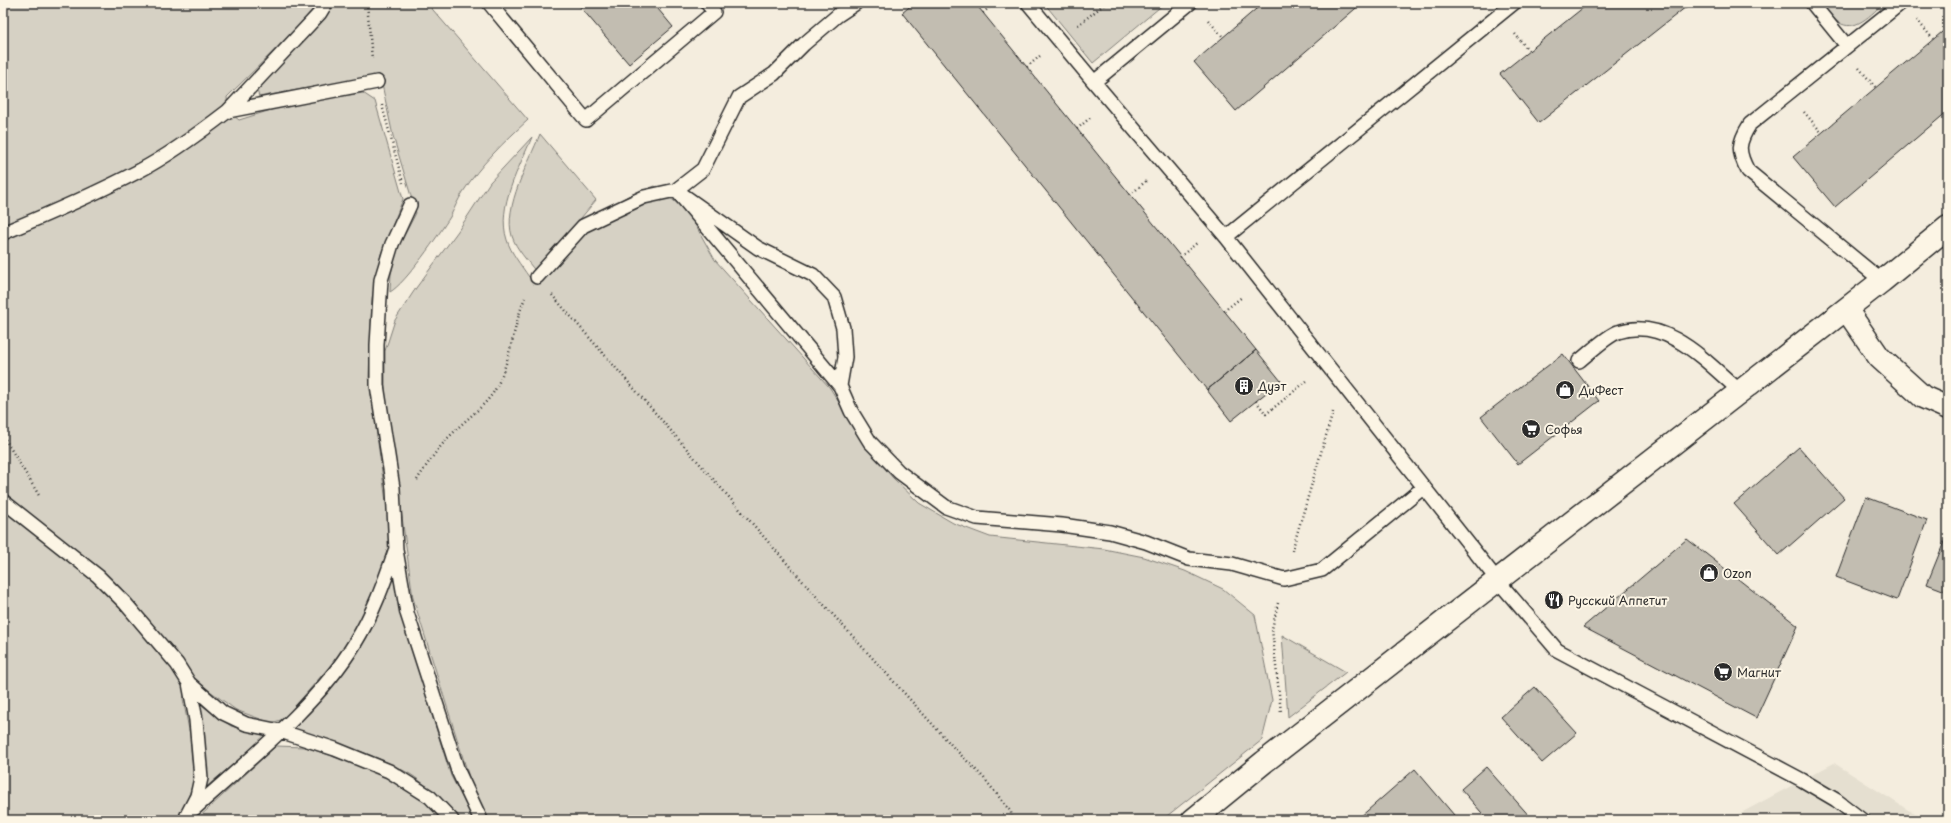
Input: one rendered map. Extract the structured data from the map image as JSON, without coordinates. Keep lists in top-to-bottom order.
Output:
{
  "places": {
    "building": ["Дуэт"],
    "shop": ["ДиФест", "Ozon"],
    "supermarket": ["Софья", "Магнит"],
    "restaurant": ["Русский Аппетит"]
  }
}
